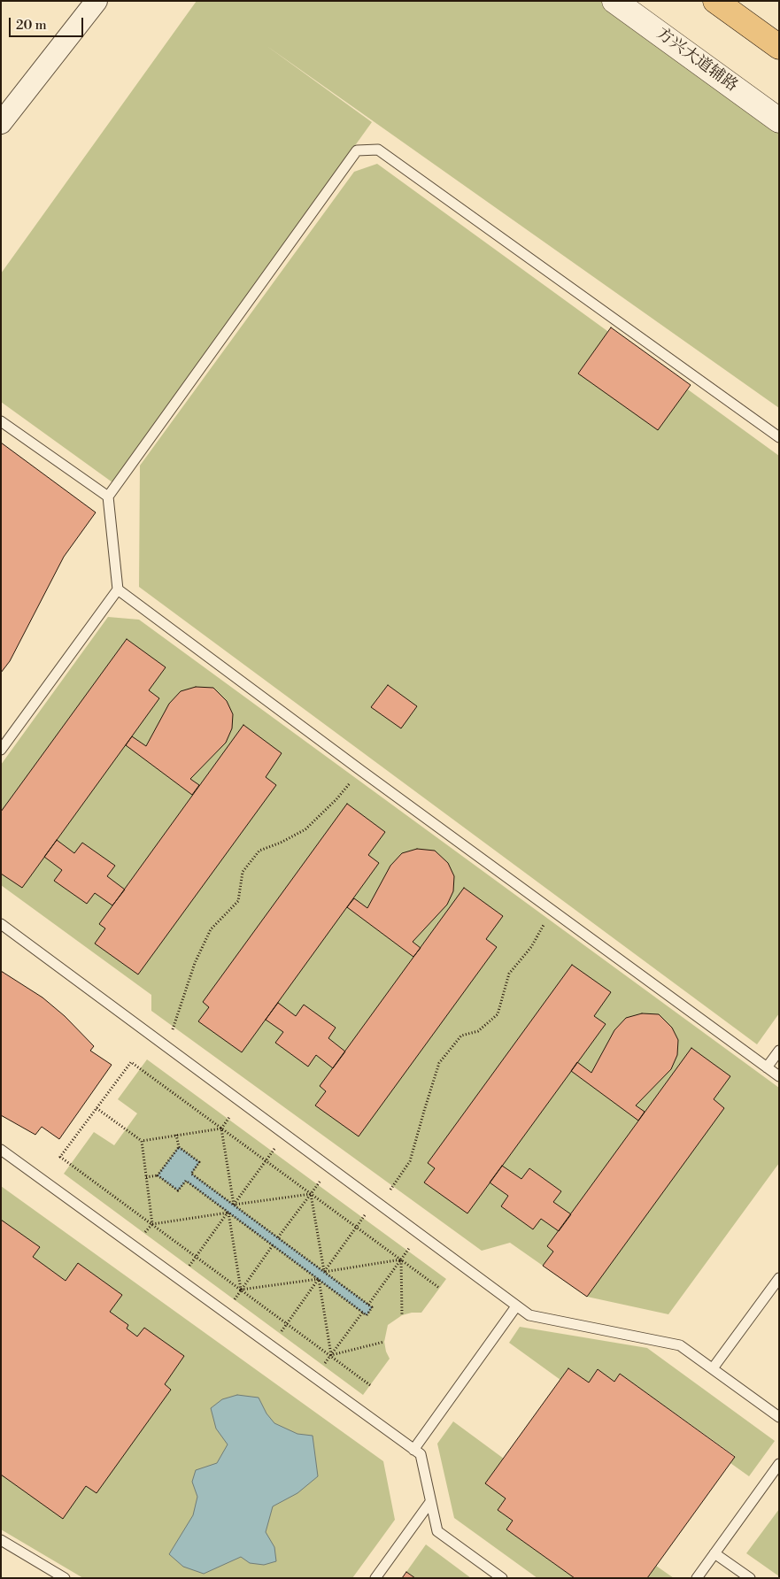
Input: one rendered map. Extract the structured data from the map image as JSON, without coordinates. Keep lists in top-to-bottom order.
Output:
{
  "streets": {
    "street": ["方兴大道辅路"]
  },
  "scale_bar": "20 m"
}
